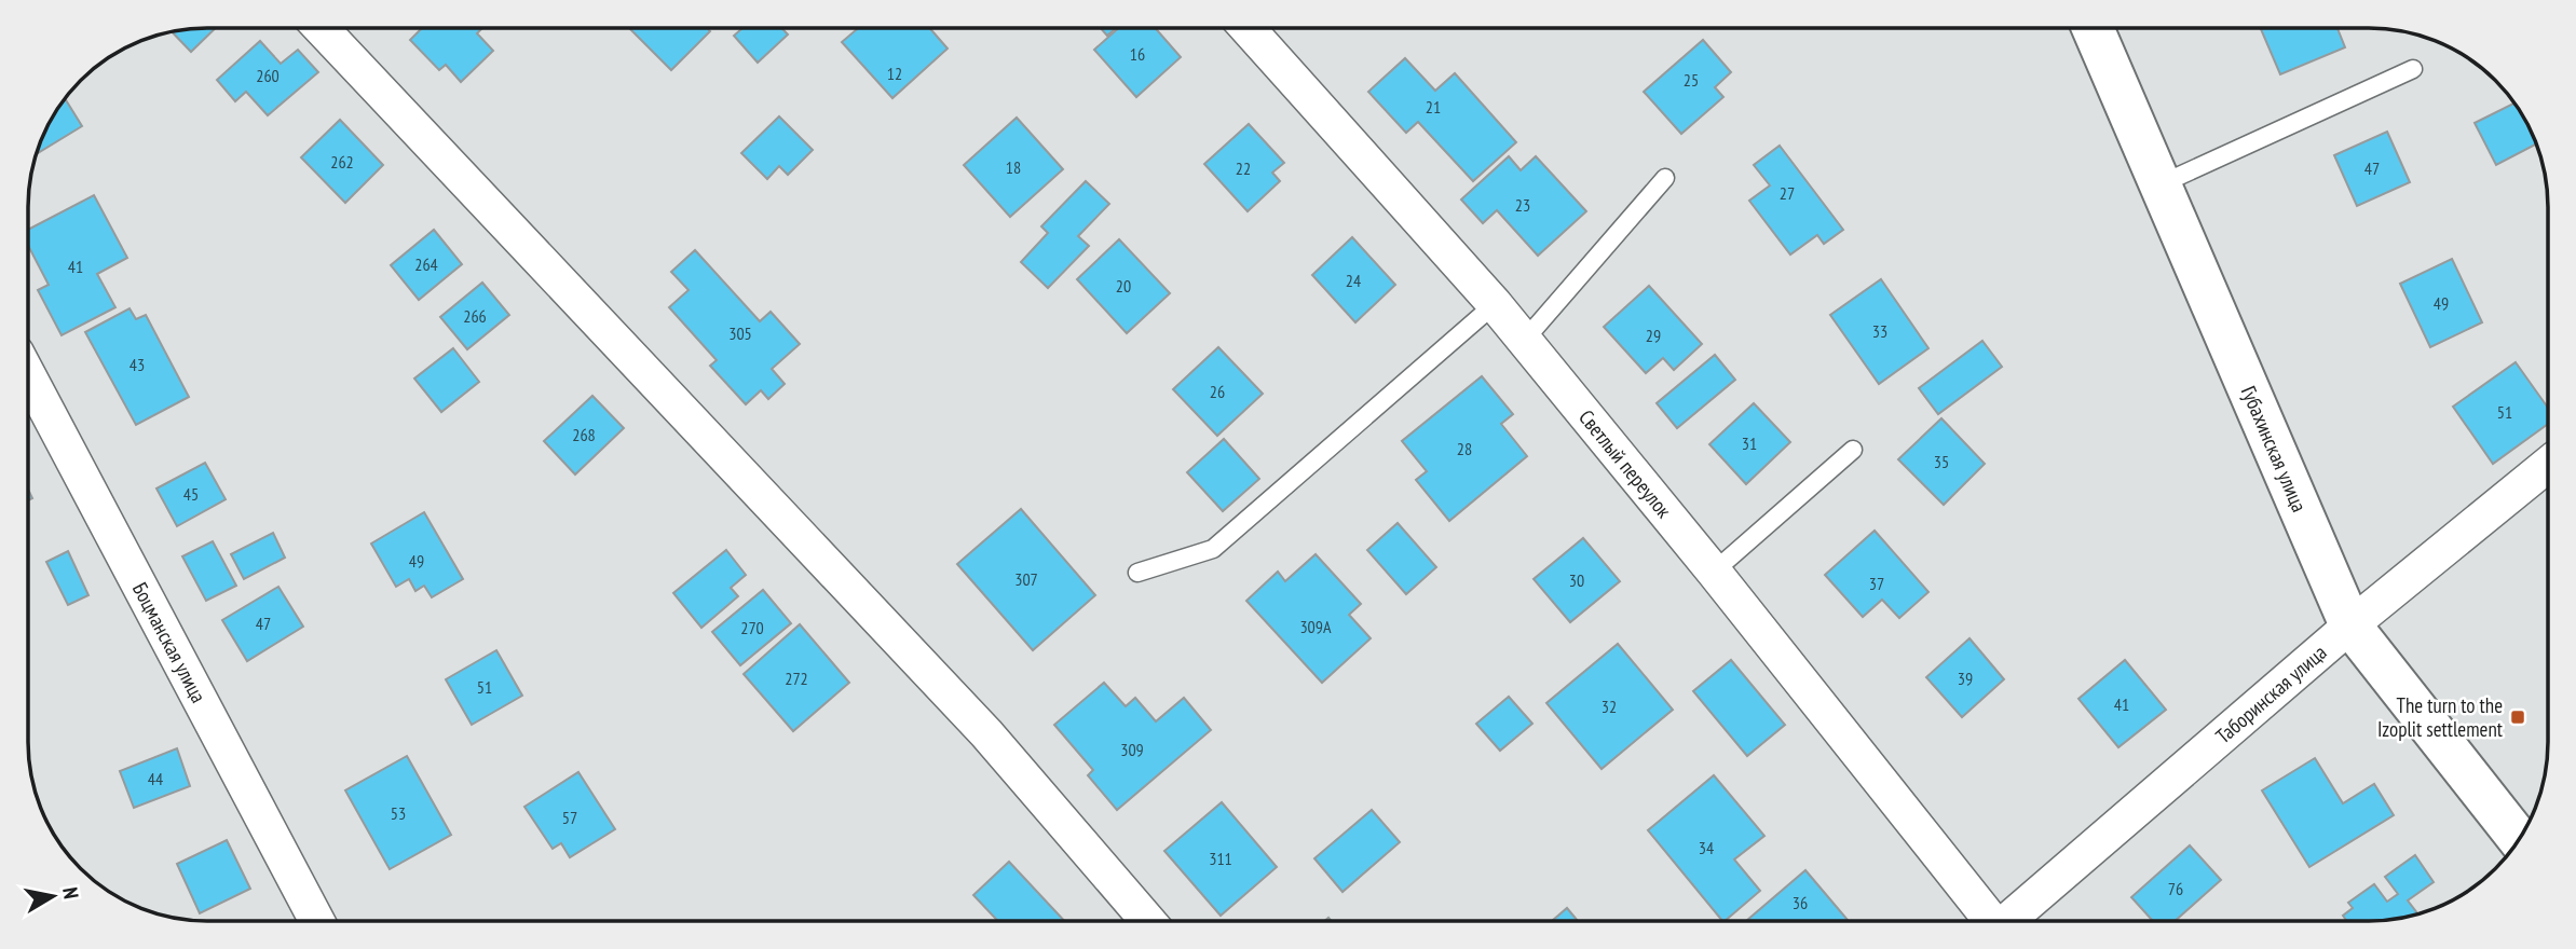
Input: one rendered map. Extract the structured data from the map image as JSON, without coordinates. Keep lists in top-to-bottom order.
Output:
{
  "streets": {
    "main road": ["Губахинская улица"],
    "street": ["Светлый переулок", "Боцманская улица", "Таборинская улица"]
  },
  "crossings": [
    ["Губахинская улица", "Таборинская улица"]
  ],
  "places": {
    "transit": ["The turn to the Izoplit settlement"]
  },
  "house_numbers": [
    "16",
    "12",
    "260",
    "25",
    "21",
    "262",
    "18",
    "22",
    "47",
    "27",
    "23",
    "264",
    "41",
    "24",
    "20",
    "49",
    "266",
    "33",
    "305",
    "29",
    "43",
    "26",
    "51",
    "268",
    "31",
    "28",
    "35",
    "45",
    "49",
    "307",
    "30",
    "37",
    "47",
    "309А",
    "270",
    "272",
    "39",
    "51",
    "41",
    "32",
    "309",
    "44",
    "53",
    "57",
    "34",
    "311",
    "76",
    "36"
  ],
  "north": "right"
}
